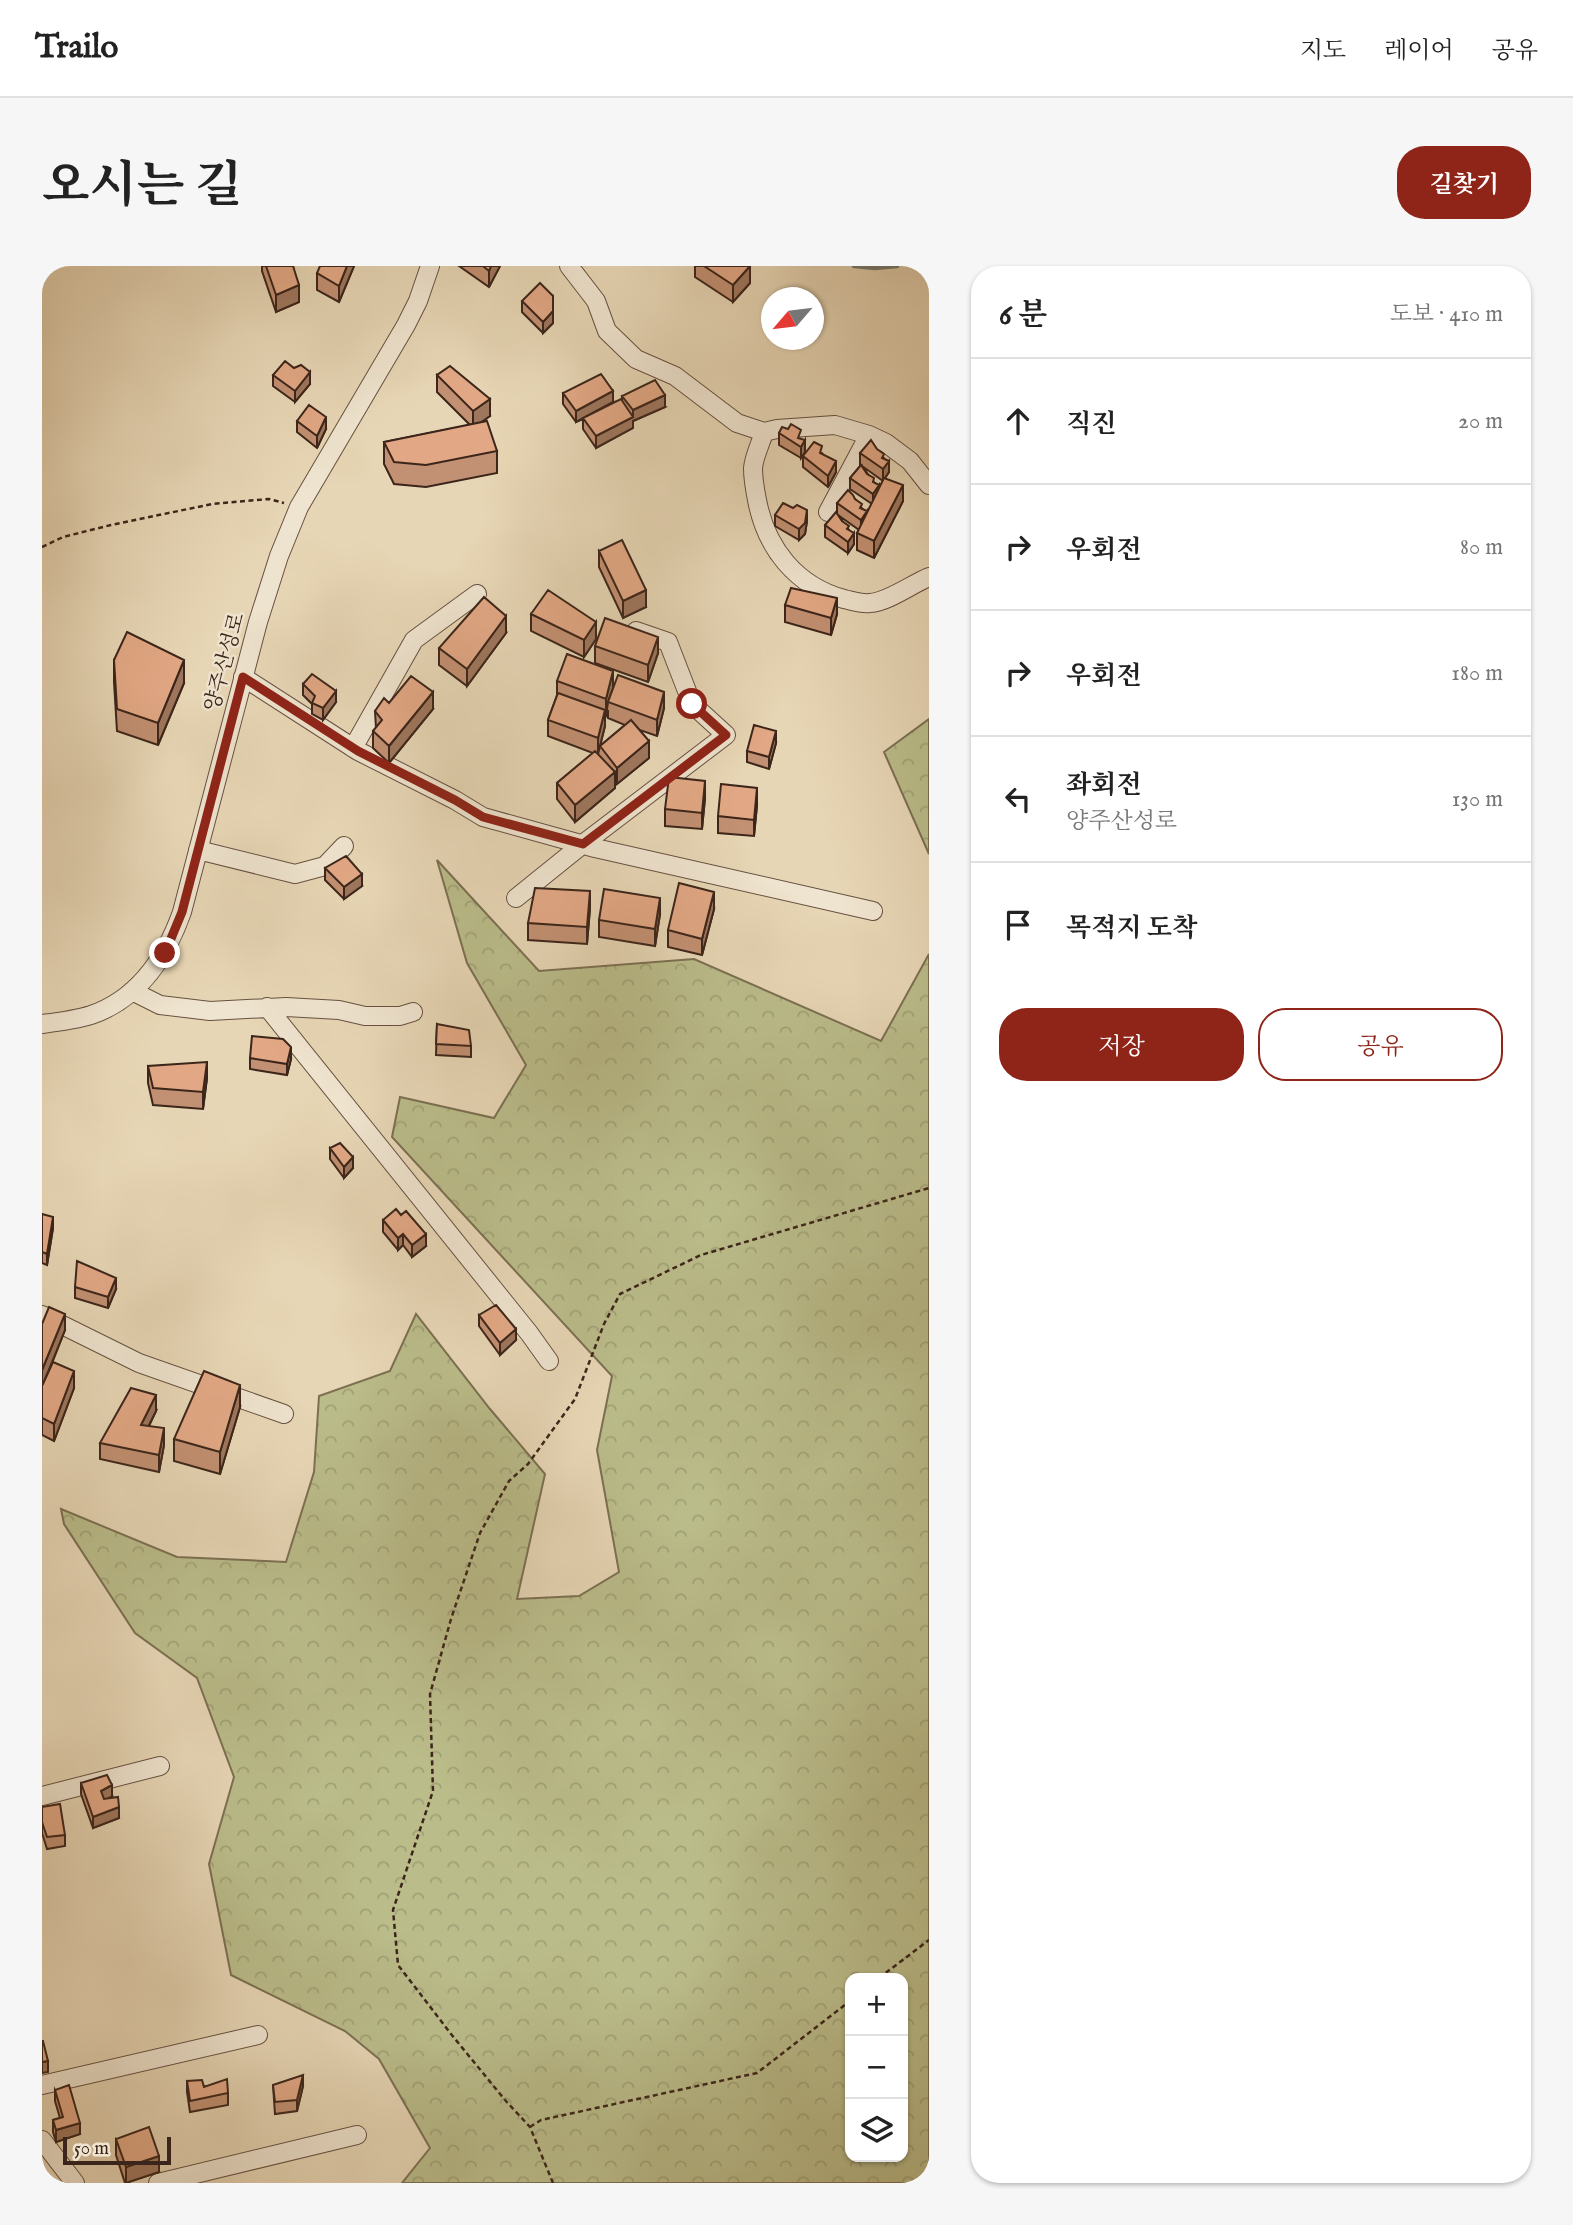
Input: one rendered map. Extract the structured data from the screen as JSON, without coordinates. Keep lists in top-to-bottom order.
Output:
{
  "streets": {
    "street": ["양주산성로"]
  },
  "scale_bar": "50 m",
  "north": "bottom left",
  "page": {
    "header": "Trailo",
    "nav": ["지도", "레이어", "공유"],
    "title": "오시는 길",
    "buttons": [
      "길찾기",
      ["저장", "공유"]
    ],
    "heading": ["6 분", "도보 · 410 m"],
    "list": [
      ["직진", "20 m"],
      ["우회전", "80 m"],
      ["우회전", "180 m"],
      ["좌회전", "양주산성로", "130 m"],
      "목적지 도착"
    ],
    "map_buttons": ["+", "−"],
    "scale": "50 m"
  }
}
